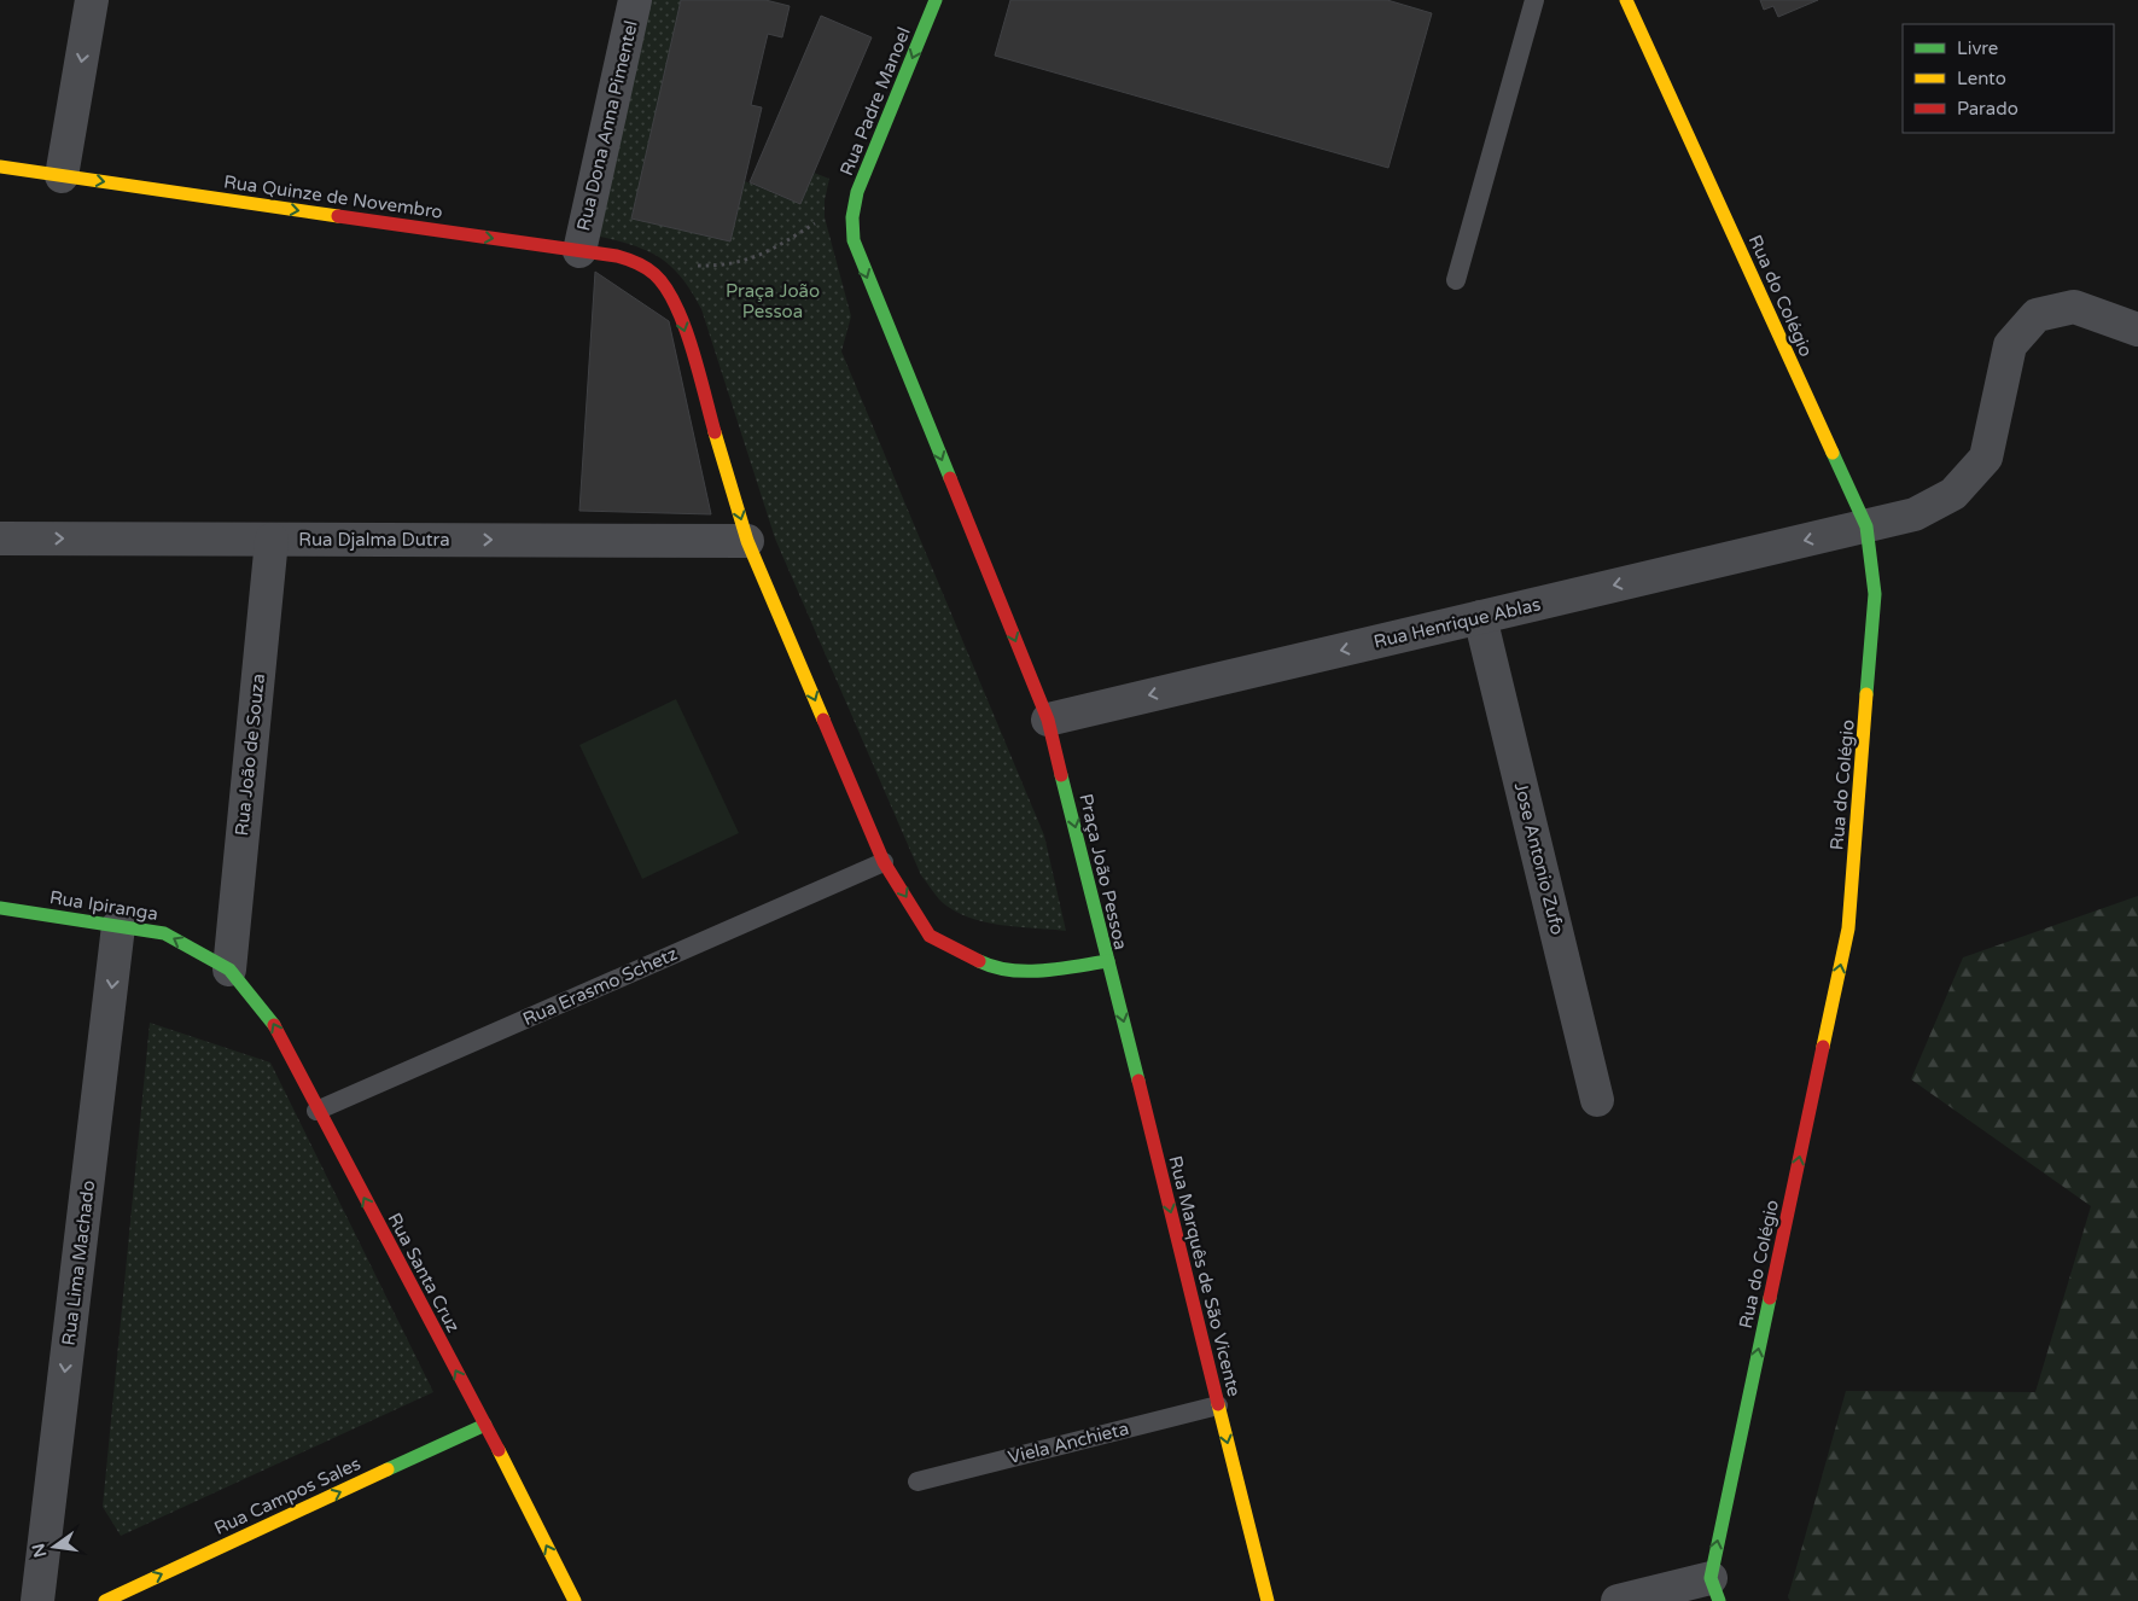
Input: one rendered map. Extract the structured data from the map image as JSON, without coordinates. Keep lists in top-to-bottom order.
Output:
{
  "streets": {
    "main road": [
      "Rua Padre Manoel",
      "Rua Quinze de Novembro",
      "Rua do Colégio",
      "Praça João Pessoa",
      "Rua Ipiranga",
      "Rua Santa Cruz",
      "Rua Marquês de São Vicente",
      "Rua Campos Sales"
    ],
    "street": [
      "Rua Dona Anna Pimentel",
      "Rua Djalma Dutra",
      "Rua Henrique Ablas",
      "Rua João de Souza",
      "Jose Antonio Zufo",
      "Rua Lima Machado"
    ],
    "lane": ["Rua Erasmo Schetz", "Viela Anchieta"]
  },
  "crossings": [
    ["Rua Padre Manoel", "Praça João Pessoa"],
    ["Rua Dona Anna Pimentel", "Rua Quinze de Novembro"],
    ["Rua Quinze de Novembro", "Praça João Pessoa"],
    ["Rua do Colégio", "Rua Henrique Ablas"],
    ["Rua Djalma Dutra", "Rua João de Souza"],
    ["Rua Djalma Dutra", "Praça João Pessoa"],
    ["Rua Henrique Ablas", "Jose Antonio Zufo"],
    ["Rua Henrique Ablas", "Praça João Pessoa"],
    ["Rua João de Souza", "Rua Ipiranga"],
    ["Rua João de Souza", "Rua Santa Cruz"],
    ["Praça João Pessoa", "Rua Erasmo Schetz"],
    ["Praça João Pessoa", "Rua Marquês de São Vicente"],
    ["Rua Ipiranga", "Rua Lima Machado"],
    ["Rua Ipiranga", "Rua Santa Cruz"],
    ["Rua Erasmo Schetz", "Rua Santa Cruz"],
    ["Rua Santa Cruz", "Rua Campos Sales"],
    ["Rua Marquês de São Vicente", "Viela Anchieta"]
  ],
  "one_way": [
    "Rua Padre Manoel",
    "Rua Quinze de Novembro",
    "Rua do Colégio",
    "Rua Djalma Dutra",
    "Rua Henrique Ablas",
    "Praça João Pessoa",
    "Rua Ipiranga",
    "Rua Lima Machado",
    "Rua Santa Cruz",
    "Rua Marquês de São Vicente",
    "Rua Campos Sales"
  ],
  "parks": ["Praça João Pessoa"],
  "legend": ["Livre", "Lento", "Parado"],
  "north": "left"
}
